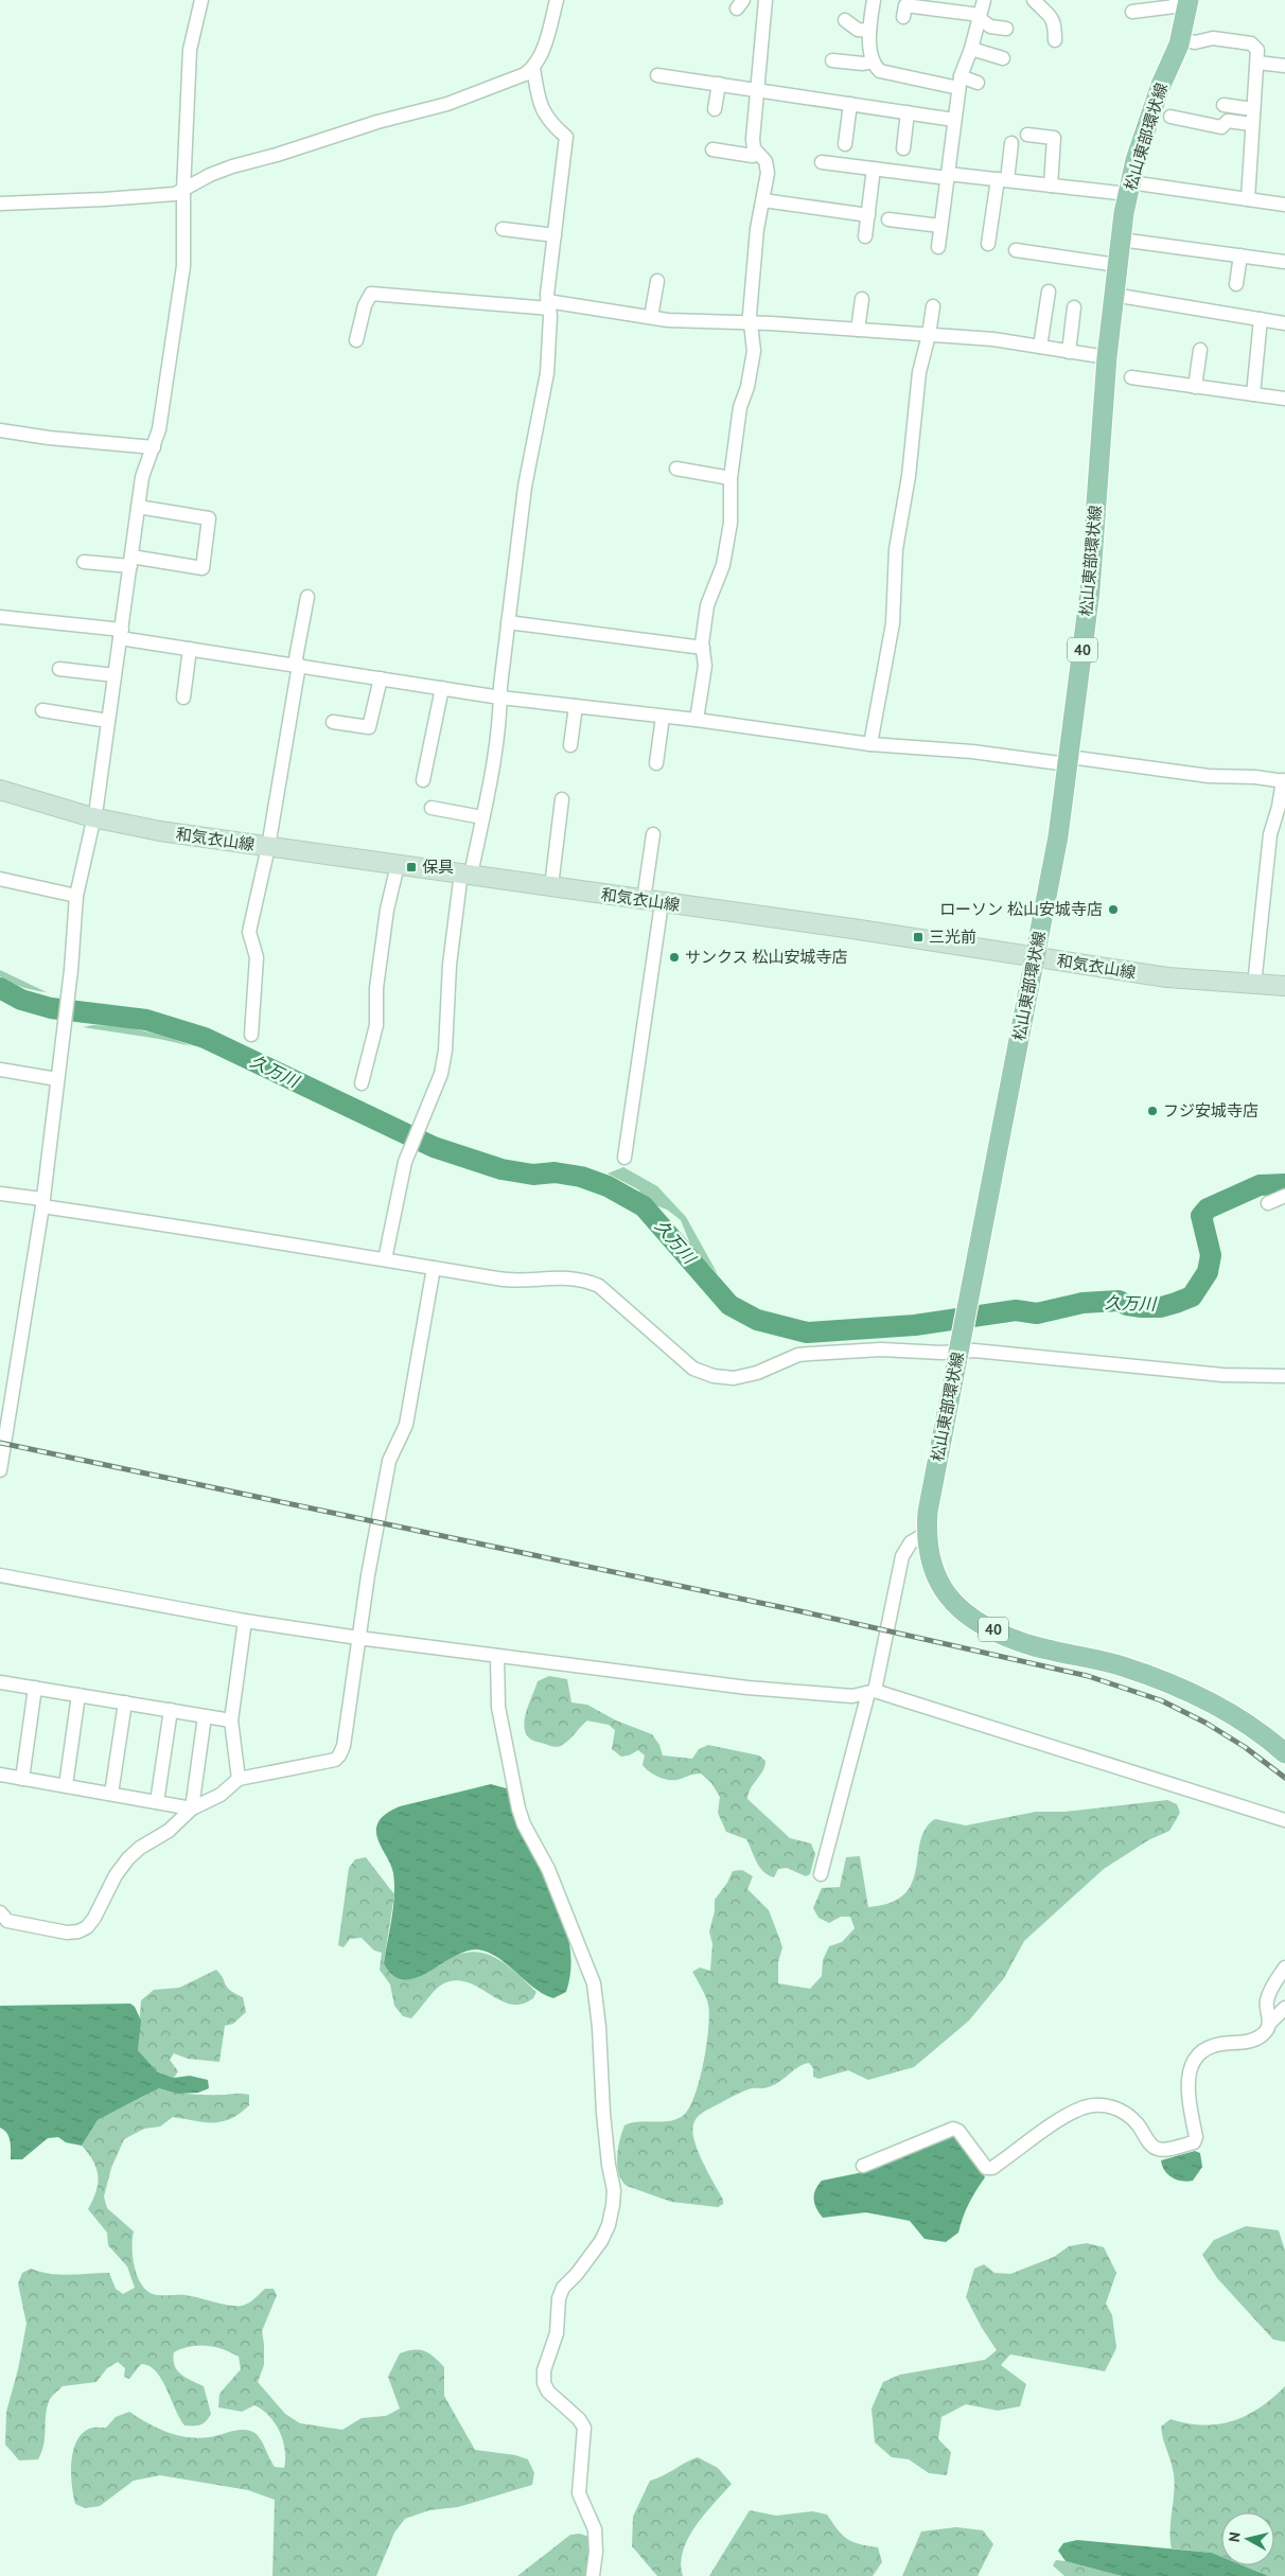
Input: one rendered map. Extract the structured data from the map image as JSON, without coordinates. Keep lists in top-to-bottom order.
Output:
{
  "streets": {
    "main road": ["松山東部環状線", "40", "和気衣山線"]
  },
  "crossings": [
    ["松山東部環状線", "和気衣山線"]
  ],
  "water": ["久万川"],
  "places": {
    "transit": ["保具", "三光前"],
    "other": ["ローソン 松山安城寺店", "サンクス 松山安城寺店", "フジ安城寺店"]
  },
  "north": "left"
}
